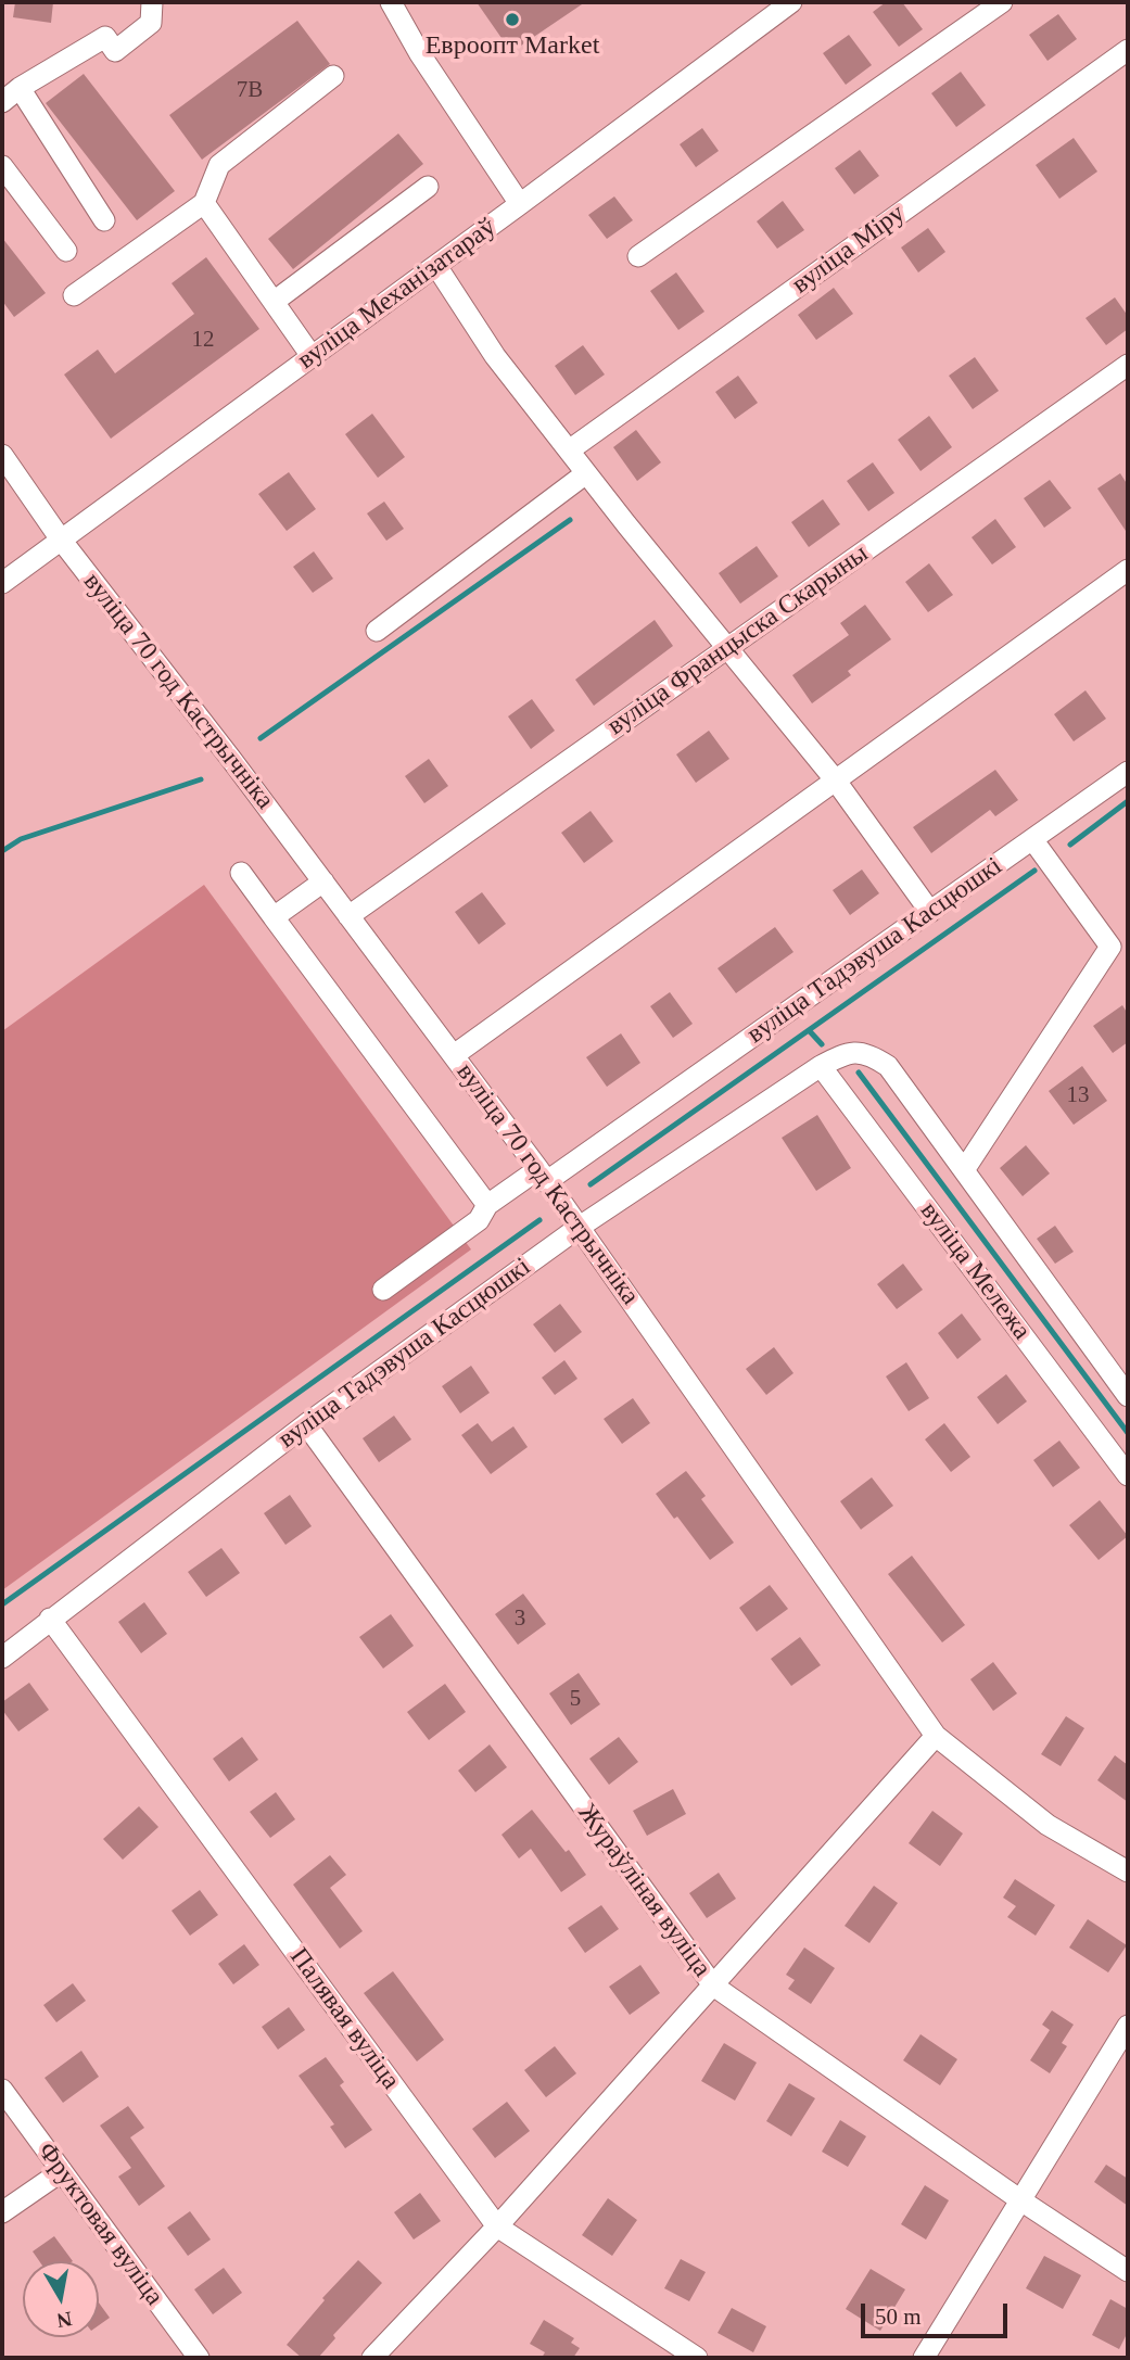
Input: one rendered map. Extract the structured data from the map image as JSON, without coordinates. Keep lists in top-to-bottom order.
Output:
{
  "streets": {
    "street": [
      "вуліца Міру",
      "вуліца Механізатараў",
      "вуліца Францыска Скарыны",
      "вуліца 70 год Кастрычніка",
      "вуліца Тадэвуша Касцюшкі",
      "вуліца Мележа",
      "Жураўліная вуліца",
      "Палявая вуліца",
      "Фруктовая вуліца"
    ]
  },
  "crossings": [
    ["вуліца Механізатараў", "вуліца 70 год Кастрычніка"],
    ["вуліца Францыска Скарыны", "вуліца 70 год Кастрычніка"],
    ["вуліца 70 год Кастрычніка", "вуліца Тадэвуша Касцюшкі"],
    ["вуліца Тадэвуша Касцюшкі", "вуліца Мележа"],
    ["вуліца Тадэвуша Касцюшкі", "Жураўліная вуліца"],
    ["вуліца Тадэвуша Касцюшкі", "Палявая вуліца"]
  ],
  "places": ["Евроопт Market"],
  "house_numbers": [
    "7В",
    "12",
    "13",
    "3",
    "5"
  ],
  "scale_bar": "50 m",
  "north": "bottom"
}
